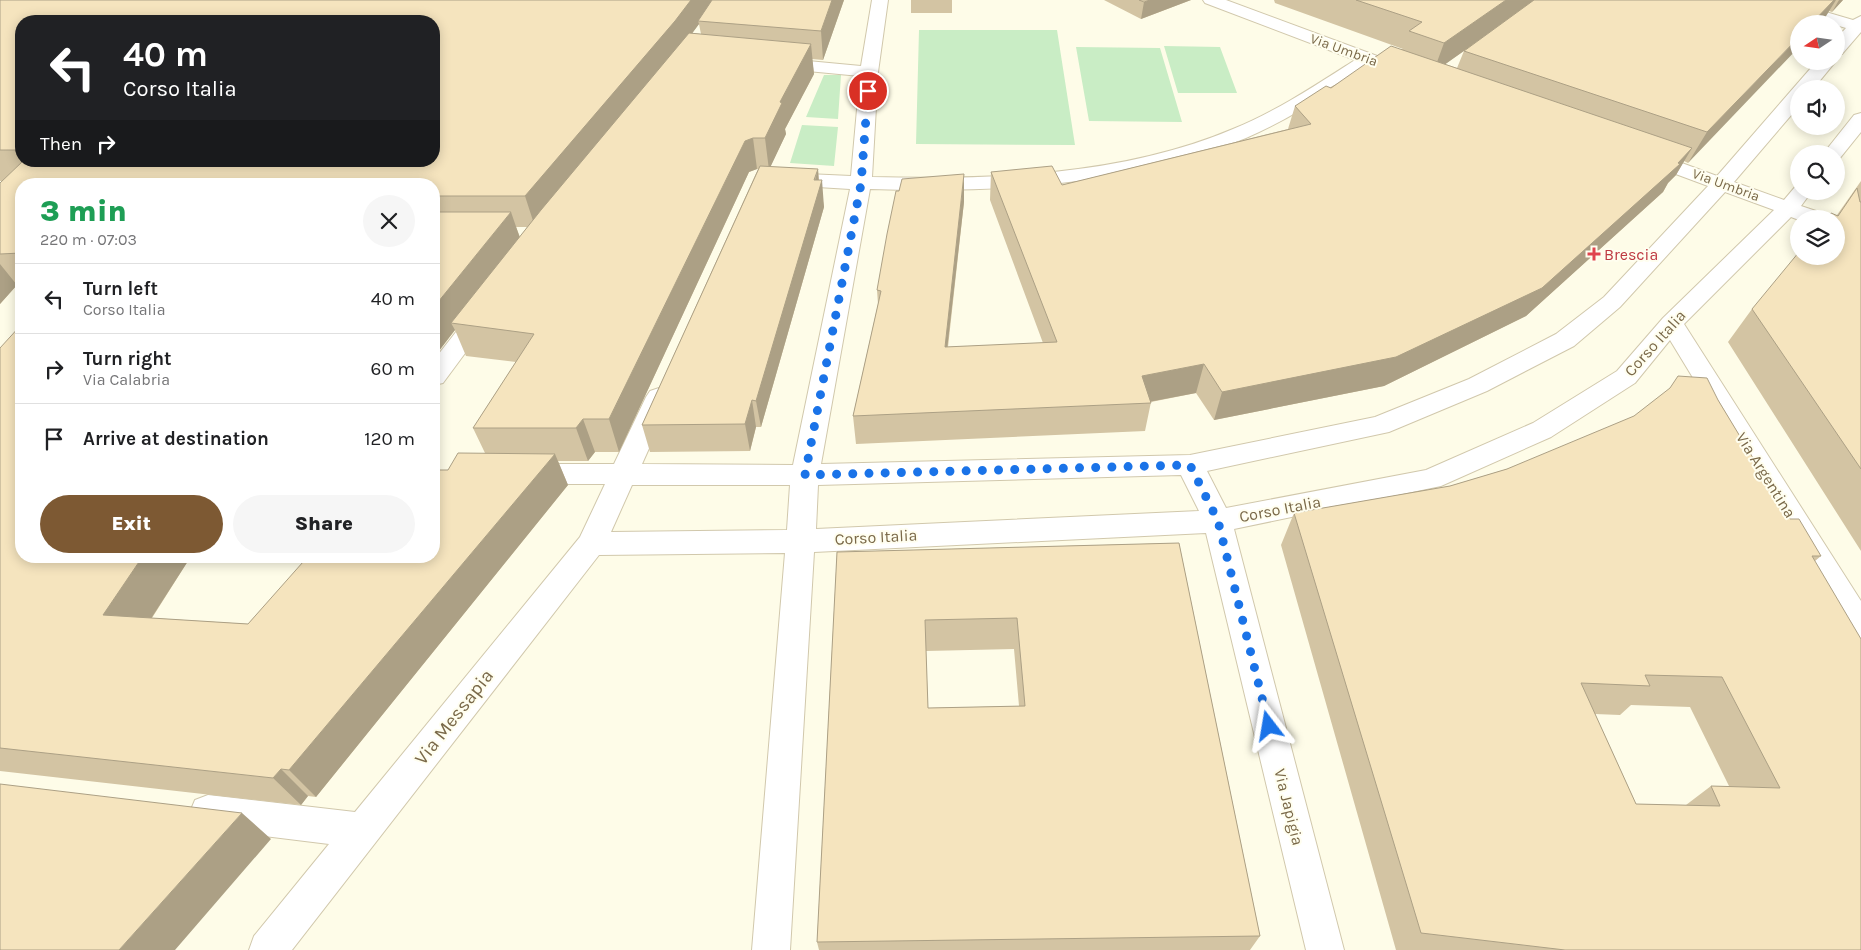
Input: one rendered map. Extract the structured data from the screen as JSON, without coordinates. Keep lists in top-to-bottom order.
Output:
{
  "streets": {
    "street": [
      "Via Umbria",
      "Corso Italia",
      "Via Argentina",
      "Via Messapia",
      "Via Japigia"
    ]
  },
  "crossings": [
    ["Via Umbria", "Corso Italia"],
    ["Corso Italia", "Via Argentina"],
    ["Corso Italia", "Via Messapia"],
    ["Corso Italia", "Via Japigia"]
  ],
  "places": {
    "health": ["Brescia"]
  },
  "north": "left",
  "page": {
    "turn": ["40 m", "Corso Italia"],
    "then": "Then",
    "heading": ["3 min", "220 m · 07:03"],
    "list": [
      {
        "name": "Turn left",
        "note": "Corso Italia",
        "value": "40 m"
      },
      {
        "name": "Turn right",
        "note": "Via Calabria",
        "value": "60 m"
      },
      {
        "name": "Arrive at destination",
        "value": "120 m"
      }
    ],
    "buttons": ["Exit", "Share"]
  }
}
